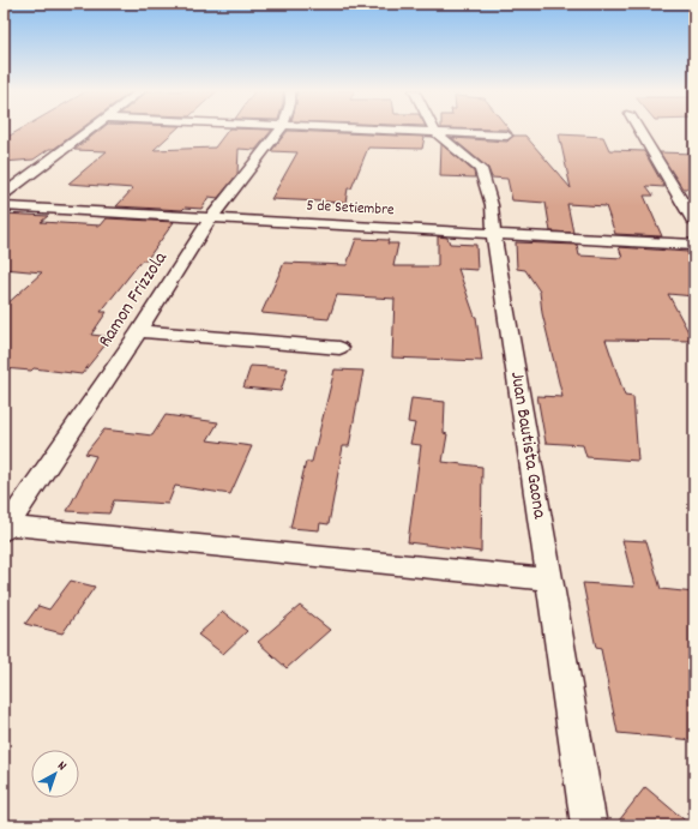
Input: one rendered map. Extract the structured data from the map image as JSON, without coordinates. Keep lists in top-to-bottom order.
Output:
{
  "streets": {
    "street": ["5 de Setiembre", "Ramon Frizzola", "Juan Bautista Gaona"]
  },
  "crossings": [
    ["5 de Setiembre", "Ramon Frizzola"],
    ["5 de Setiembre", "Juan Bautista Gaona"]
  ],
  "north": "top right"
}
